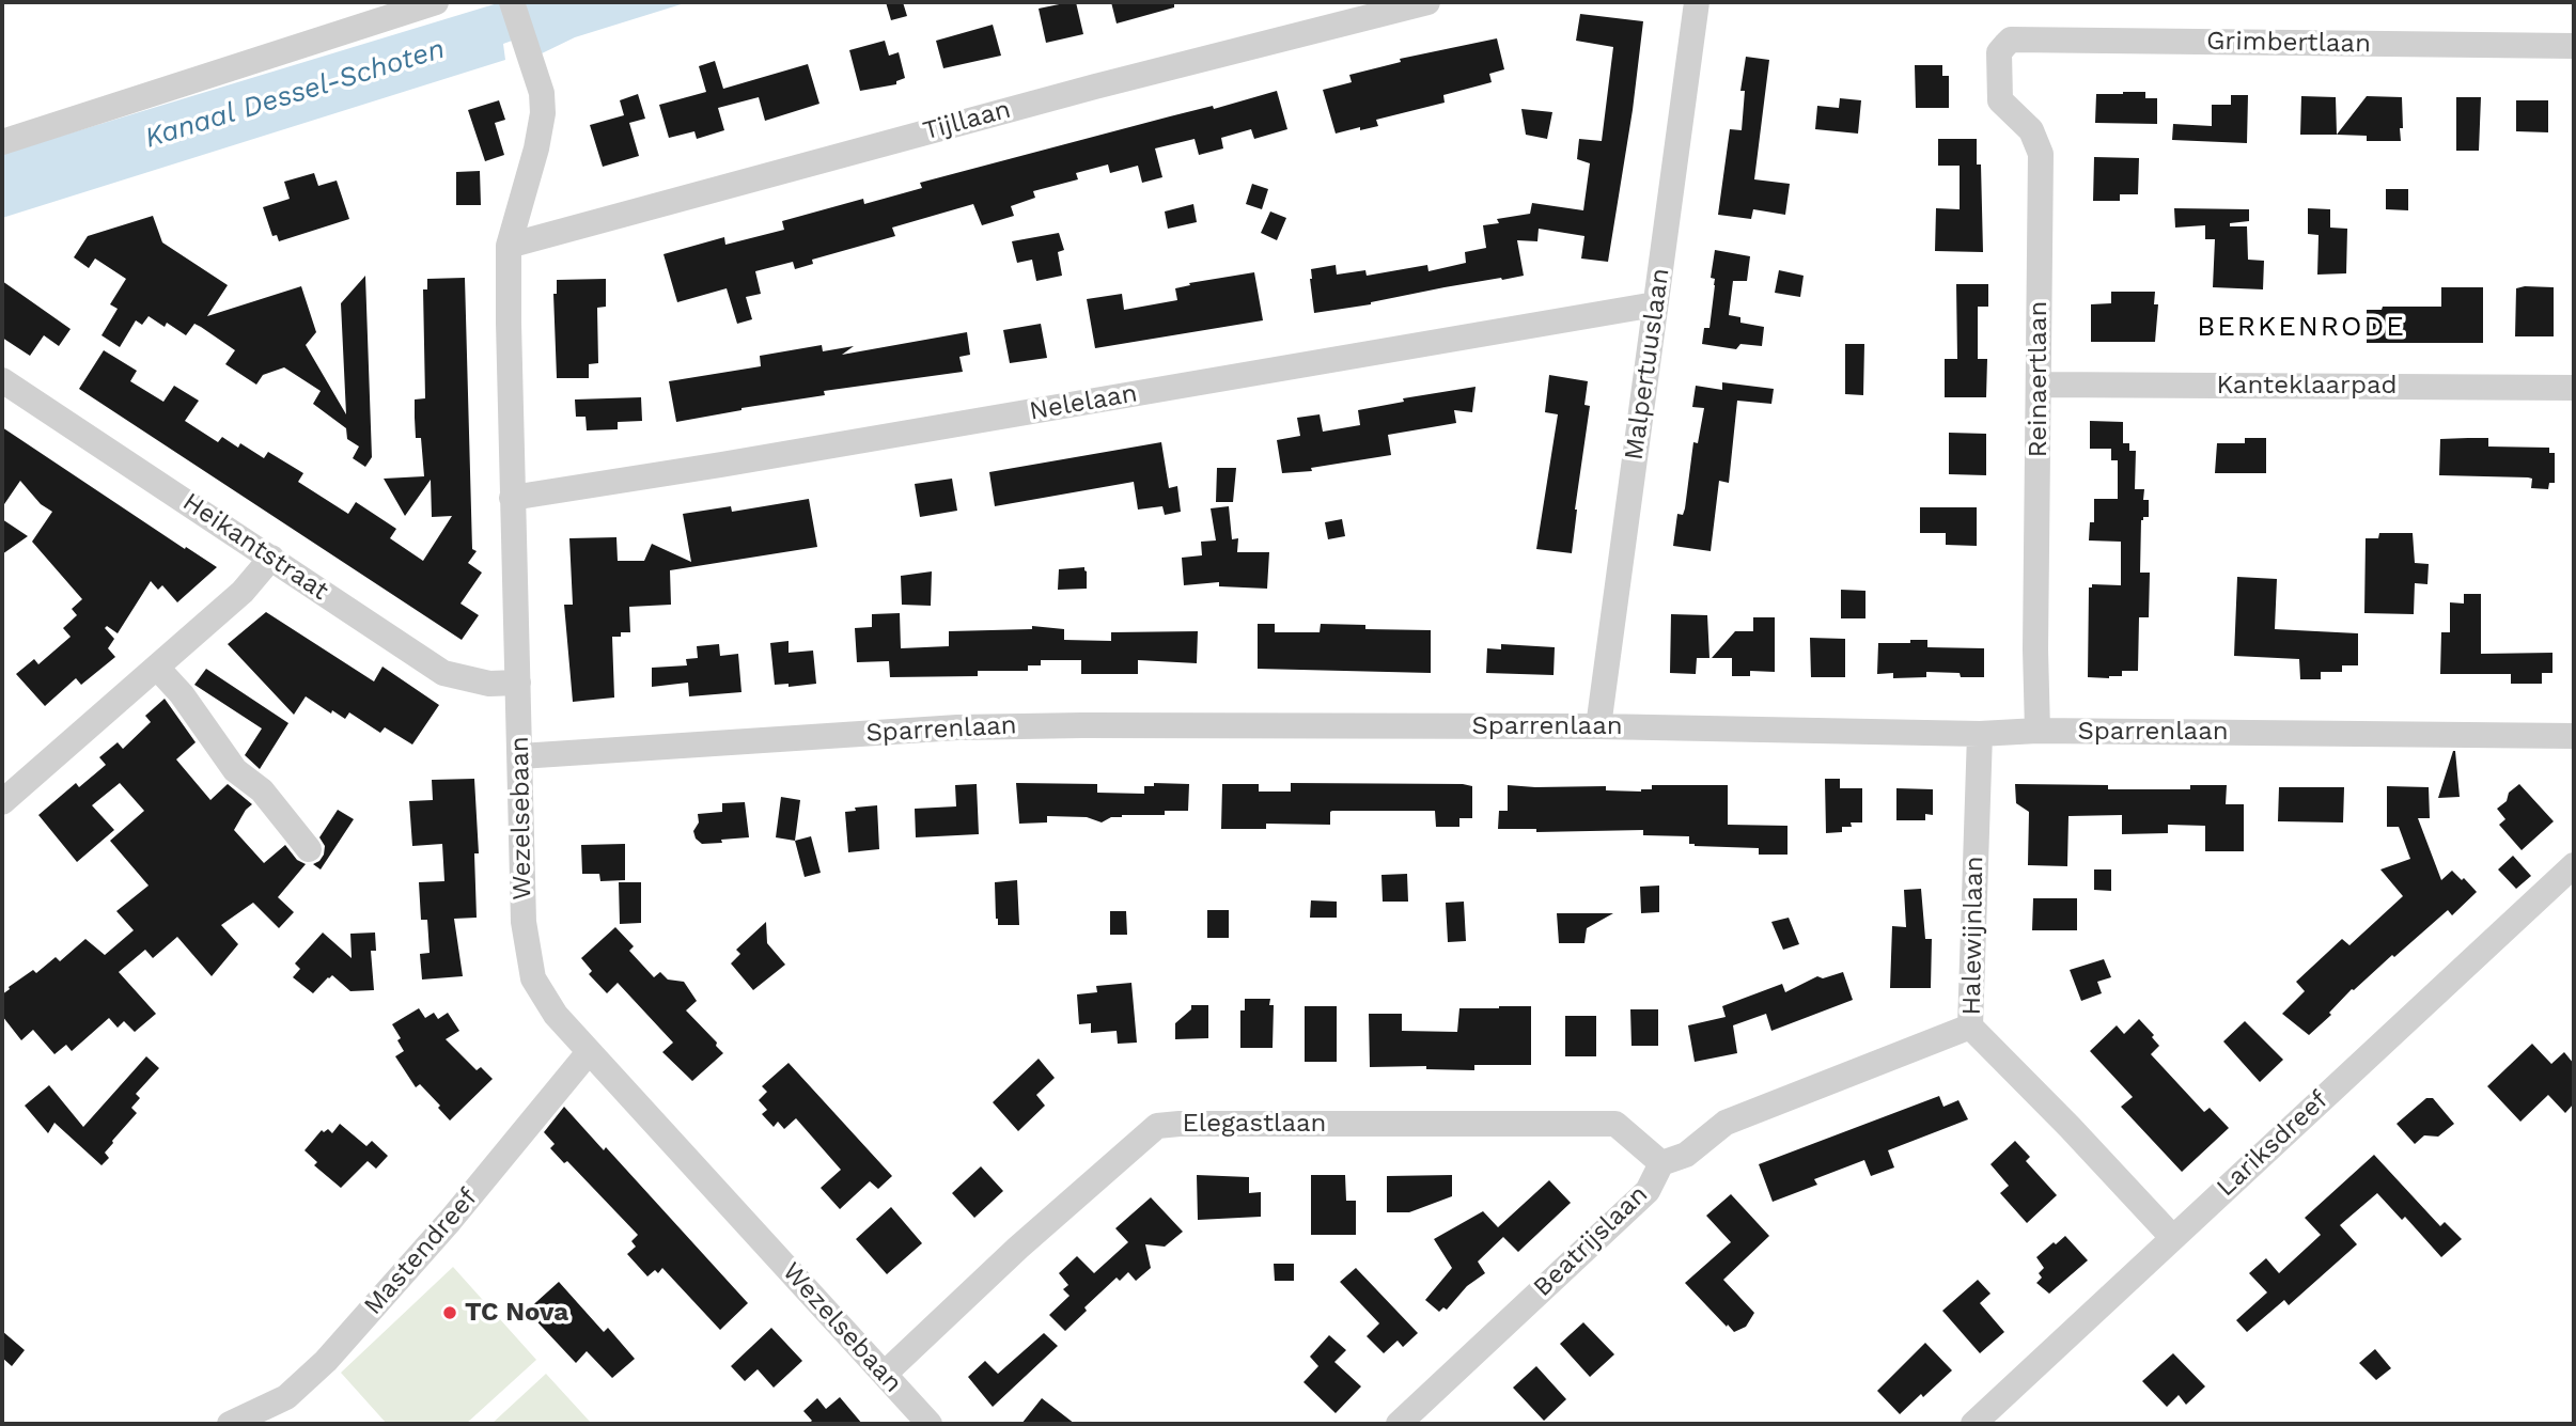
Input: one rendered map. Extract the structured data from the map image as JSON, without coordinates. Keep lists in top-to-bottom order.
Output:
{
  "streets": {
    "street": [
      "Grimbertlaan",
      "Tijllaan",
      "Malpertuuslaan",
      "Reinaertlaan",
      "Kanteklaarpad",
      "Nelelaan",
      "Heikantstraat",
      "Sparrenlaan",
      "Wezelsebaan",
      "Halewijnlaan",
      "Elegastlaan",
      "Lariksdreef",
      "Beatrijslaan",
      "Mastendreef"
    ]
  },
  "crossings": [
    ["Grimbertlaan", "Reinaertlaan"],
    ["Tijllaan", "Wezelsebaan"],
    ["Malpertuuslaan", "Nelelaan"],
    ["Malpertuuslaan", "Sparrenlaan"],
    ["Reinaertlaan", "Kanteklaarpad"],
    ["Reinaertlaan", "Sparrenlaan"],
    ["Nelelaan", "Wezelsebaan"],
    ["Heikantstraat", "Wezelsebaan"],
    ["Sparrenlaan", "Wezelsebaan"],
    ["Sparrenlaan", "Halewijnlaan"],
    ["Wezelsebaan", "Elegastlaan"],
    ["Wezelsebaan", "Mastendreef"],
    ["Halewijnlaan", "Lariksdreef"],
    ["Halewijnlaan", "Beatrijslaan"],
    ["Elegastlaan", "Beatrijslaan"]
  ],
  "districts": ["BERKENRODE"],
  "water": ["Kanaal Dessel-Schoten"],
  "places": ["TC Nova"]
}
